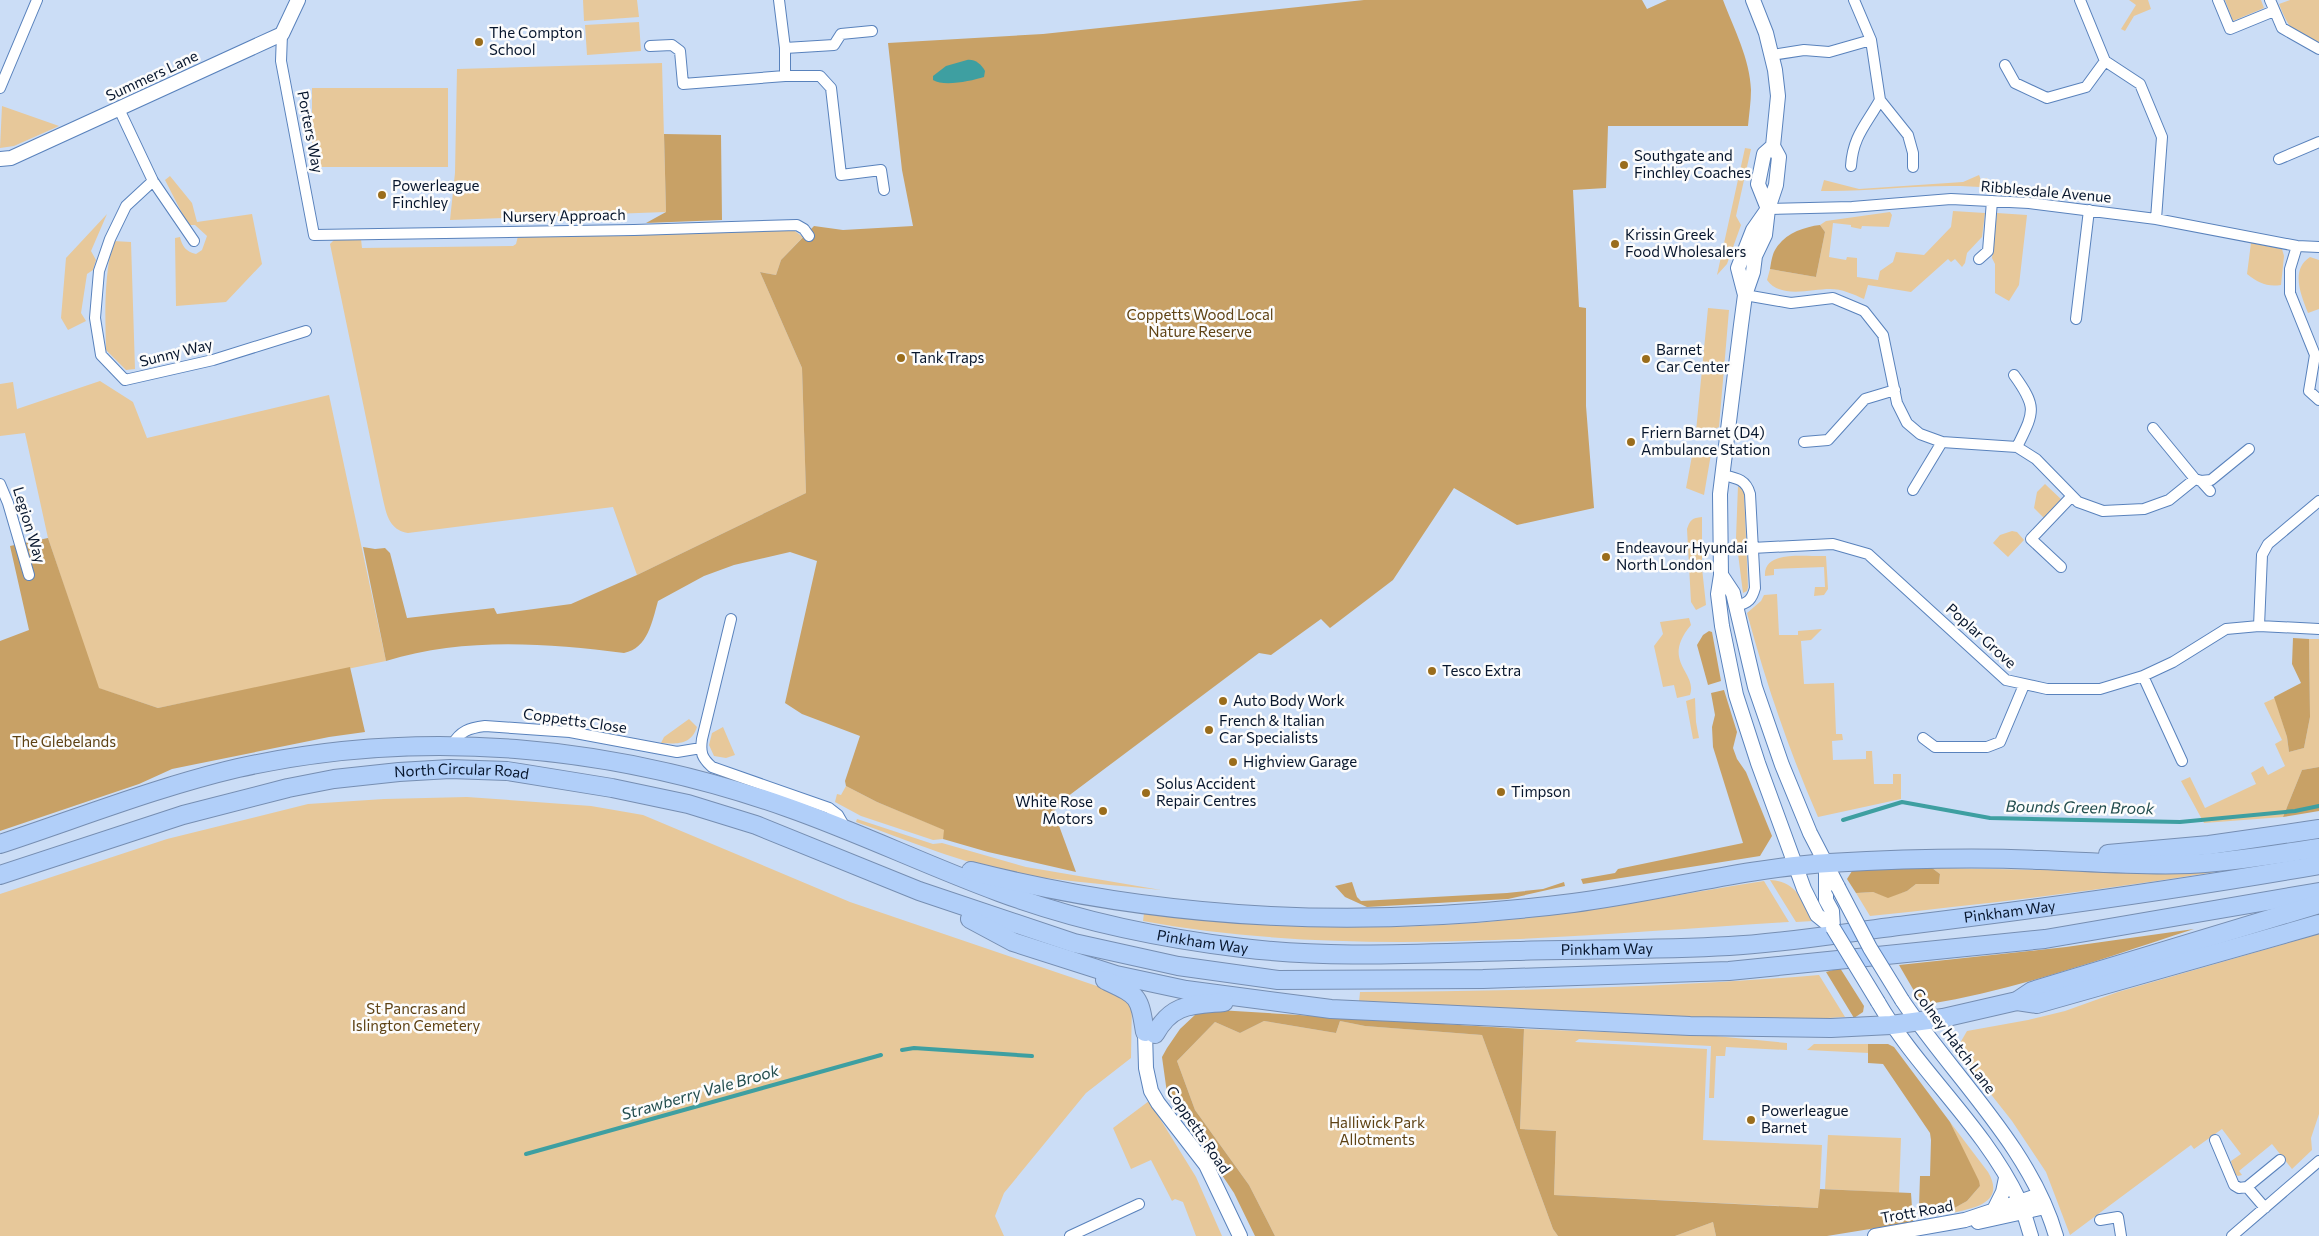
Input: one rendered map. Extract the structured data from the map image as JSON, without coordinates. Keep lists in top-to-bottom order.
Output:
{
  "streets": {
    "highway": ["North Circular Road", "Pinkham Way"],
    "main road": [
      "Summers Lane",
      "Colney Hatch Lane",
      "Coppetts Road",
      "Trott Road"
    ],
    "street": [
      "Porters Way",
      "Ribblesdale Avenue",
      "Nursery Approach",
      "Sunny Way",
      "Legion Way",
      "Poplar Grove",
      "Coppetts Close"
    ]
  },
  "crossings": [
    ["Summers Lane", "Porters Way"],
    ["Porters Way", "Nursery Approach"],
    ["Ribblesdale Avenue", "Colney Hatch Lane"],
    ["Coppetts Close", "North Circular Road"],
    ["North Circular Road", "Pinkham Way"],
    ["Colney Hatch Lane", "Trott Road"]
  ],
  "water": ["Bounds Green Brook", "Strawberry Vale Brook"],
  "parks": [
    "Coppetts Wood Local Nature Reserve",
    "The Glebelands",
    "St Pancras and Islington Cemetery",
    "Halliwick Park Allotments"
  ],
  "places": [
    "The Compton School",
    "Southgate and Finchley Coaches",
    "Powerleague Finchley",
    "Krissin Greek Food Wholesalers",
    "Tank Traps",
    "Barnet Car Center",
    "Friern Barnet (D4) Ambulance Station",
    "Endeavour Hyundai North London",
    "Tesco Extra",
    "Auto Body Work",
    "French & Italian Car Specialists",
    "Highview Garage",
    "Timpson",
    "Solus Accident Repair Centres",
    "White Rose Motors",
    "Powerleague Barnet"
  ]
}
